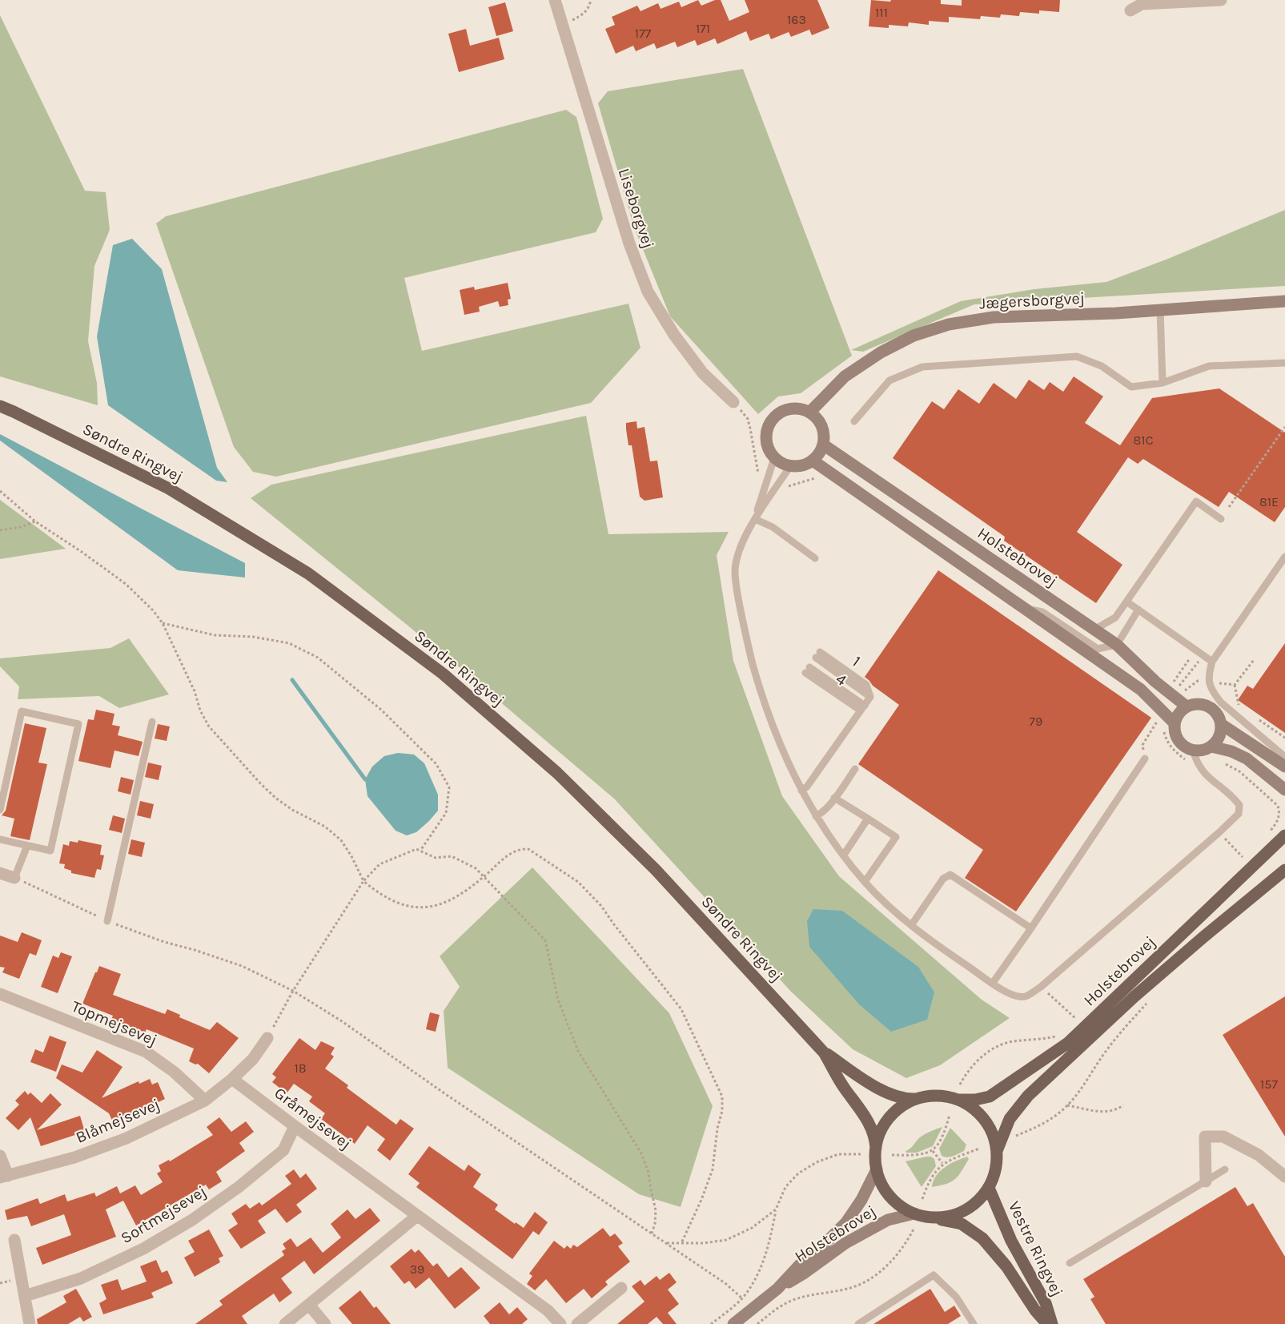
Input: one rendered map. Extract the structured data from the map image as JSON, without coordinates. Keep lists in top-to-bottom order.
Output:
{
  "streets": {
    "main road": ["Søndre Ringvej", "Holstebrovej", "Vestre Ringvej"],
    "street": [
      "Liseborgvej",
      "Jægersborgvej",
      "Topmejsevej",
      "Gråmejsevej",
      "Blåmejsevej",
      "Sortmejsevej"
    ],
    "lane": ["4"]
  },
  "crossings": [
    ["Jægersborgvej", "Holstebrovej"],
    ["Søndre Ringvej", "Holstebrovej"],
    ["Søndre Ringvej", "Vestre Ringvej"],
    ["Holstebrovej", "Vestre Ringvej"],
    ["Topmejsevej", "Blåmejsevej"],
    ["Gråmejsevej", "Blåmejsevej"],
    ["Gråmejsevej", "Sortmejsevej"]
  ],
  "house_numbers": [
    "111",
    "163",
    "171",
    "177",
    "81C",
    "81E",
    "79",
    "1B",
    "157",
    "39"
  ]
}
